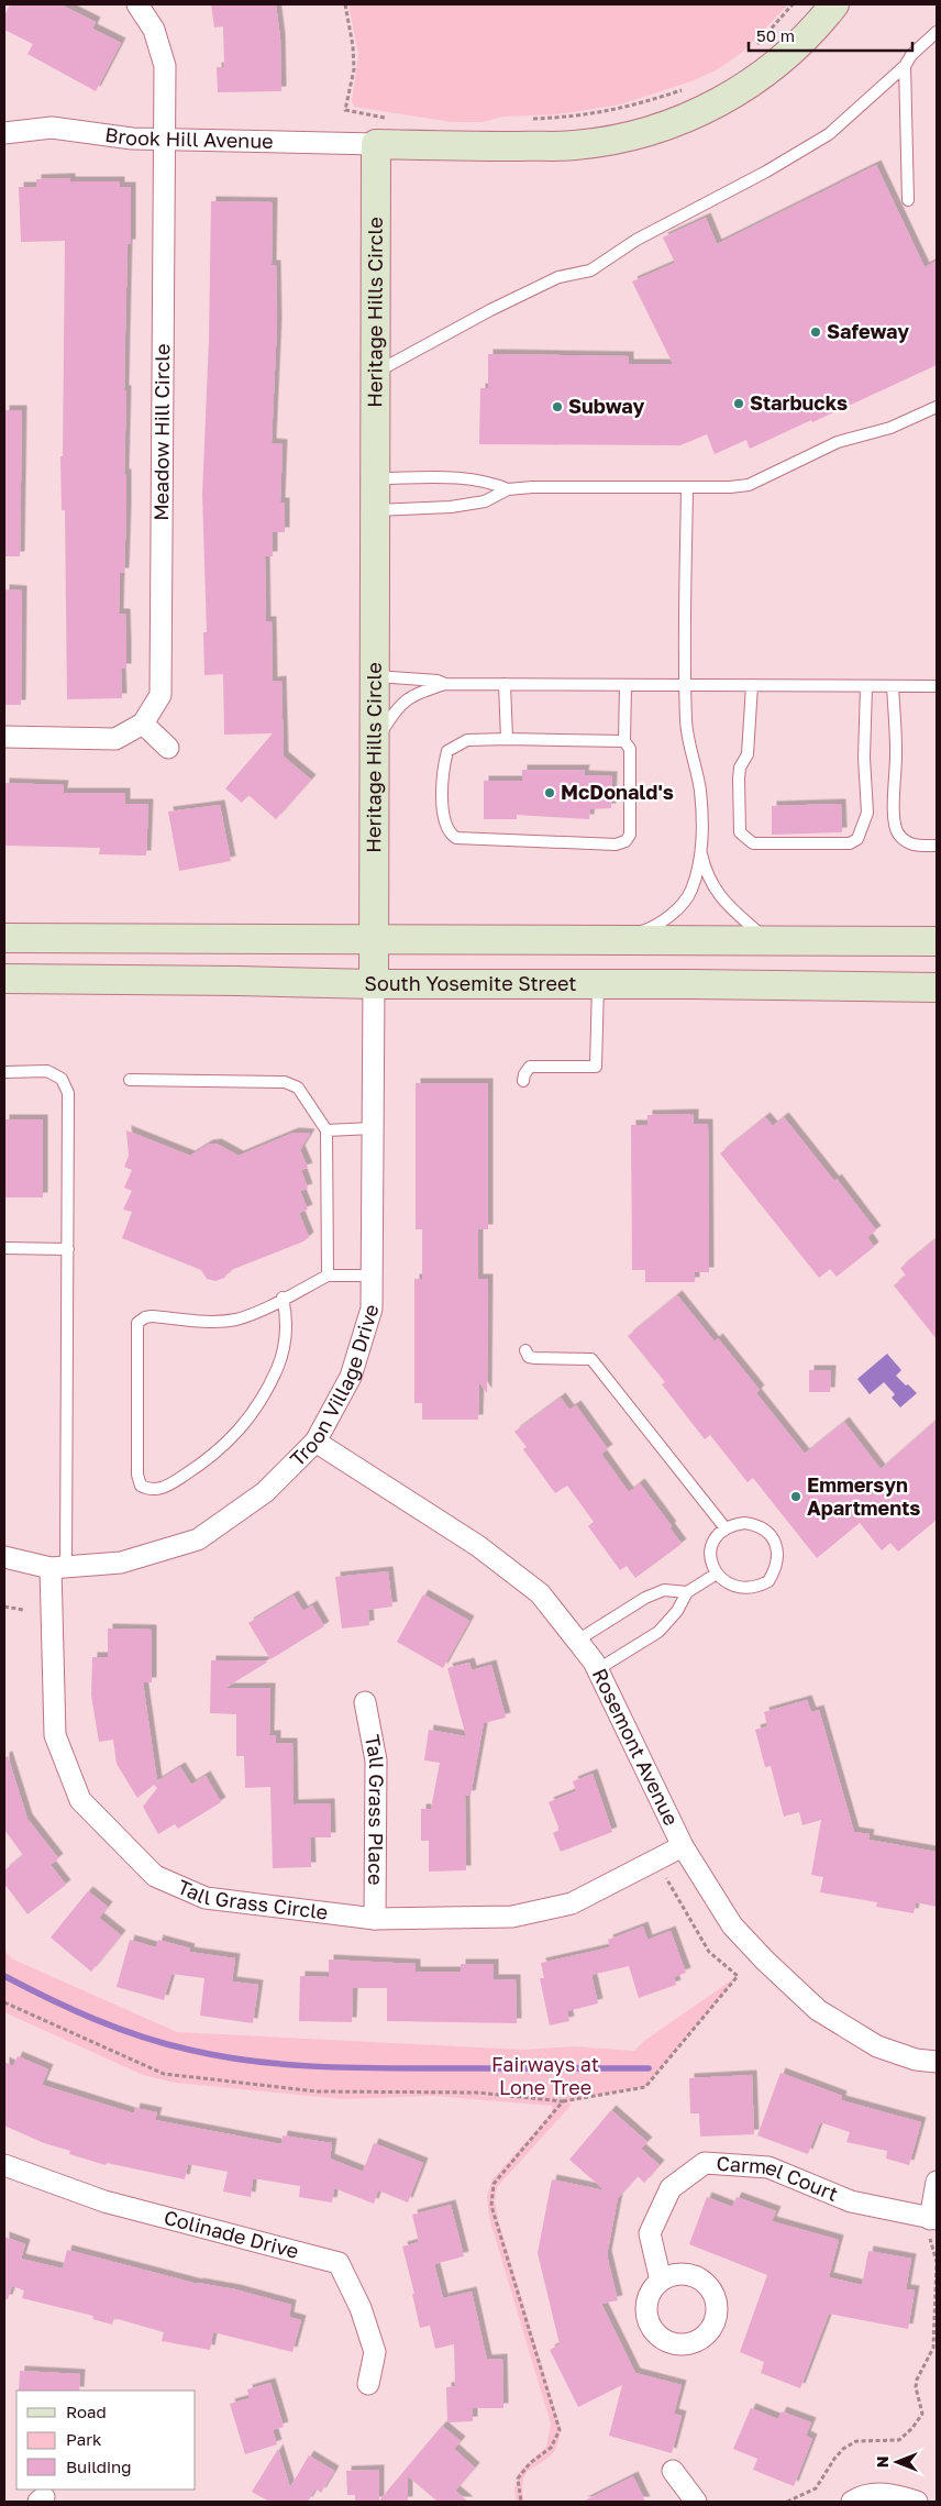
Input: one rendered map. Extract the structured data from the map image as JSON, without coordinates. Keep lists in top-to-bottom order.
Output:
{
  "streets": {
    "main road": ["Heritage Hills Circle", "South Yosemite Street"],
    "street": [
      "Brook Hill Avenue",
      "Meadow Hill Circle",
      "Troon Village Drive",
      "Rosemont Avenue",
      "Tall Grass Place",
      "Tall Grass Circle",
      "Carmel Court",
      "Colinade Drive"
    ]
  },
  "crossings": [
    ["Brook Hill Avenue", "Heritage Hills Circle"],
    ["Brook Hill Avenue", "Meadow Hill Circle"],
    ["Heritage Hills Circle", "South Yosemite Street"],
    ["Heritage Hills Circle", "Troon Village Drive"],
    ["South Yosemite Street", "Troon Village Drive"],
    ["Troon Village Drive", "Rosemont Avenue"],
    ["Troon Village Drive", "Tall Grass Circle"],
    ["Rosemont Avenue", "Tall Grass Circle"],
    ["Tall Grass Place", "Tall Grass Circle"]
  ],
  "parks": ["Fairways at Lone Tree"],
  "places": [
    "Safeway",
    "Starbucks",
    "Subway",
    "McDonald's",
    "Emmersyn Apartments"
  ],
  "legend": ["Road", "Park", "Building"],
  "scale_bar": "50 m",
  "north": "left"
}
